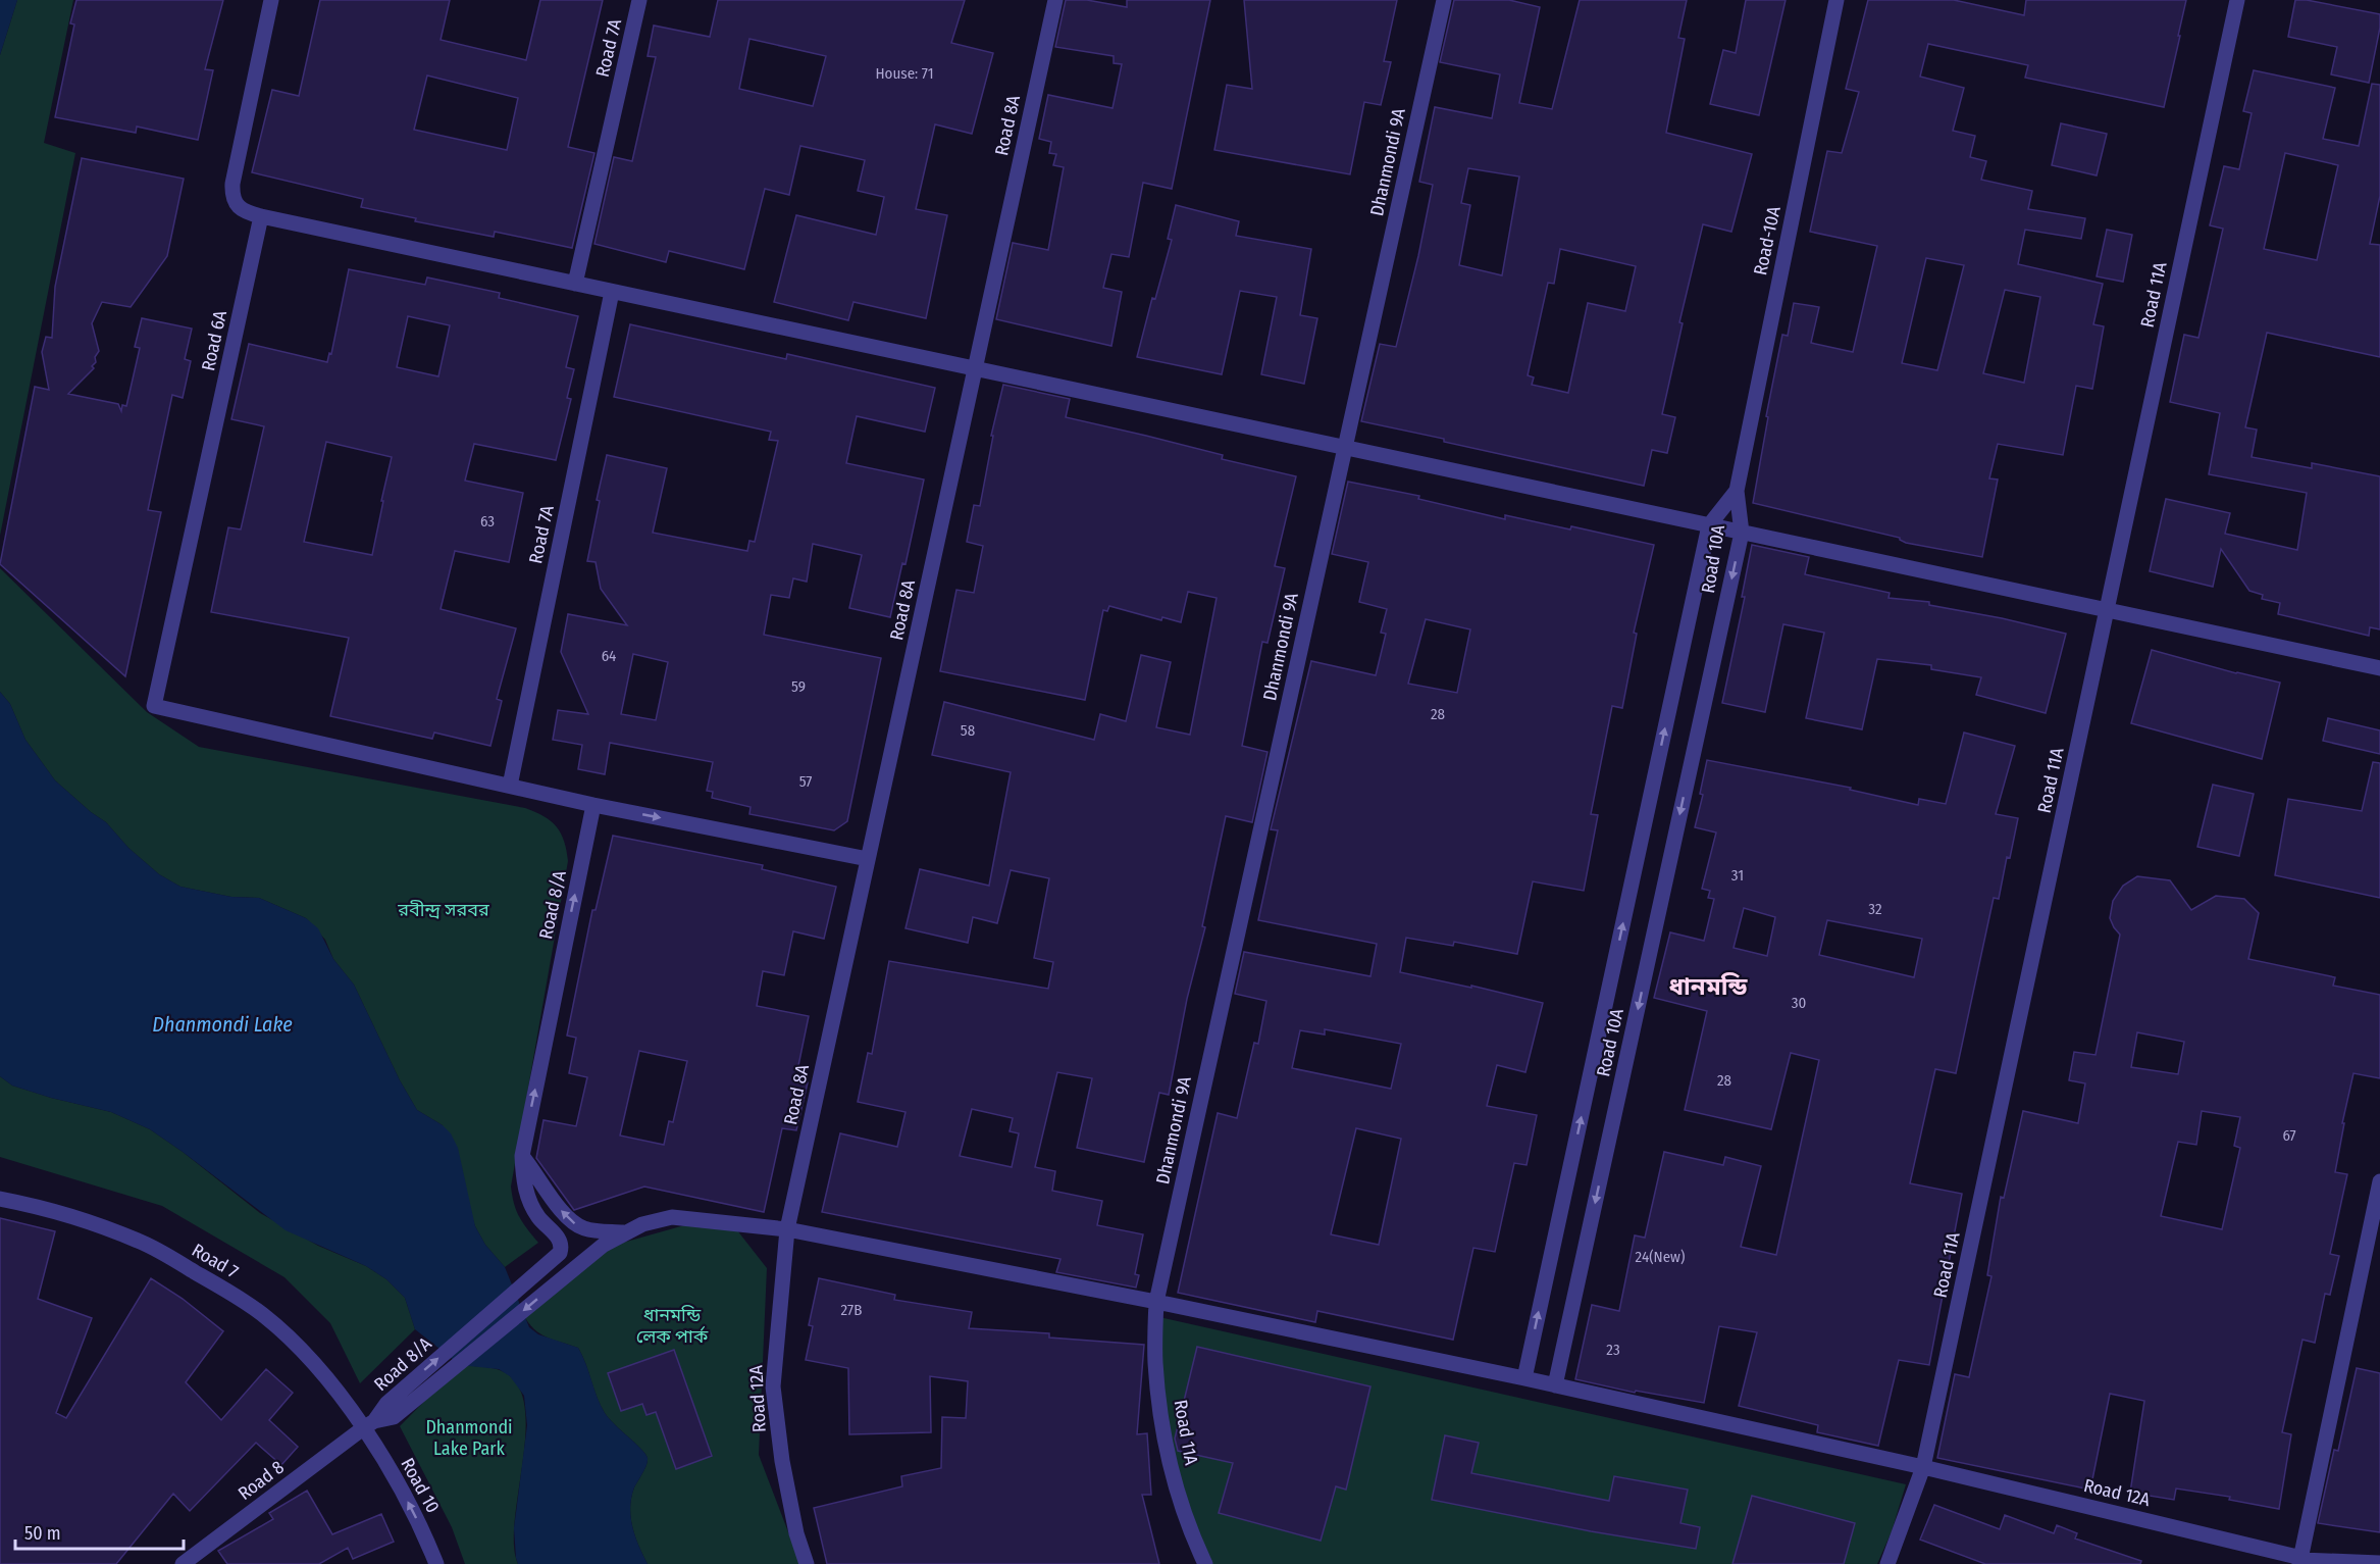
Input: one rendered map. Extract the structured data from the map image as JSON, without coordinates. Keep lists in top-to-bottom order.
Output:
{
  "streets": {
    "street": [
      "Road 7A",
      "Road 8A",
      "Dhanmondi 9A",
      "Road-10A",
      "Road 11A",
      "Road 6A",
      "Road 10A",
      "Road 8/A",
      "Road 7",
      "Road 12A",
      "Road 8",
      "Road 10"
    ]
  },
  "crossings": [
    ["Road 7A", "Road 6A"],
    ["Road 8A", "Road 8/A"],
    ["Road 8A", "Road 12A"],
    ["Dhanmondi 9A", "Road 11A"],
    ["Dhanmondi 9A", "Road 8/A"],
    ["Road-10A", "Road 10A"],
    ["Road 11A", "Road 8/A"],
    ["Road 11A", "Road 12A"],
    ["Road 10A", "Road 8/A"],
    ["Road 10A", "Road 12A"],
    ["Road 8/A", "Road 7"],
    ["Road 8/A", "Road 12A"],
    ["Road 8/A", "Road 8"],
    ["Road 8/A", "Road 10"],
    ["Road 7", "Road 8"],
    ["Road 7", "Road 10"],
    ["Road 8", "Road 10"]
  ],
  "one_way": ["Road 10"],
  "districts": ["ধানমন্ডি"],
  "water": ["Dhanmondi Lake"],
  "parks": ["রবীন্দ্র সরবর", "ধানমন্ডি লেক পার্ক", "Dhanmondi Lake Park"],
  "house_numbers": [
    "House: 71",
    "63",
    "64",
    "59",
    "28",
    "58",
    "57",
    "31",
    "32",
    "30",
    "28",
    "67",
    "24(New)",
    "27B",
    "23"
  ],
  "scale_bar": "50 m"
}
